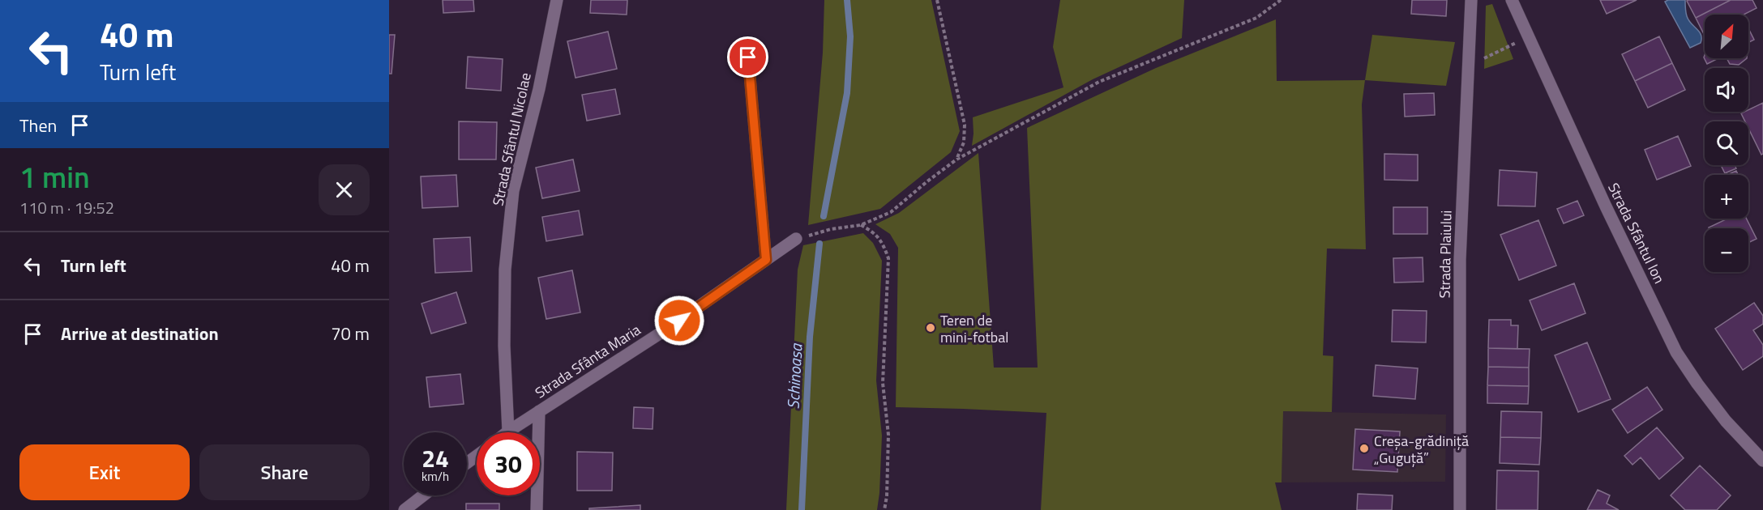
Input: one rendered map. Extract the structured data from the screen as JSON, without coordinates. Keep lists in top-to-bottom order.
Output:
{
  "streets": {
    "street": [
      "Strada Sfântul Nicolae",
      "Strada Sfântul Ion",
      "Strada Plaiului",
      "Strada Sfânta Maria"
    ]
  },
  "crossings": [
    ["Strada Sfântul Nicolae", "Strada Sfânta Maria"]
  ],
  "water": ["Schinoasa"],
  "places": ["Teren de mini-fotbal", "Creșa-grădiniță „Guguță”"],
  "north": "top right",
  "page": {
    "turn": ["40 m", "Turn left"],
    "map_buttons": ["+", "−"],
    "then": "Then",
    "heading": ["1 min", "110 m · 19:52"],
    "list": [
      {
        "name": "Turn left",
        "value": "40 m"
      },
      {
        "name": "Arrive at destination",
        "value": "70 m"
      }
    ],
    "speed": "24 km/h",
    "limit": "30",
    "buttons": ["Exit", "Share"]
  }
}
